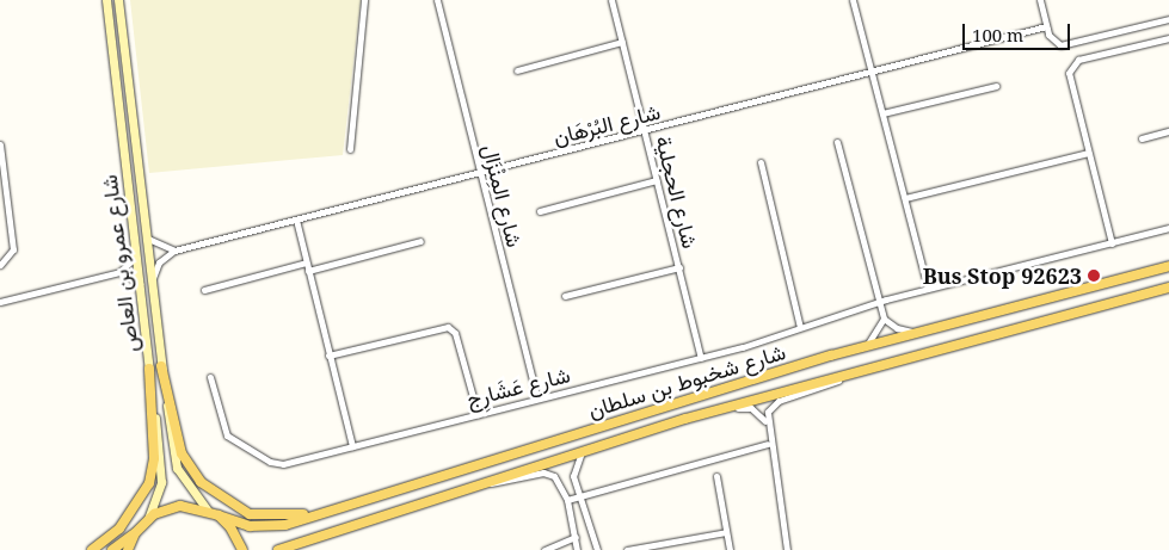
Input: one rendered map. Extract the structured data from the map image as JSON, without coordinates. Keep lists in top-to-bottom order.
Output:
{
  "streets": {
    "main road": ["شارع عمرو بن العاص", "شارع شخبوط بن سلطان"],
    "street": [
      "شارع البُرْهَان",
      "شارع الحجلية",
      "شارع المِنْزَال",
      "شارع عَشَارِج"
    ]
  },
  "crossings": [
    ["شارع البُرْهَان", "شارع الحجلية"],
    ["شارع البُرْهَان", "شارع المِنْزَال"],
    ["شارع الحجلية", "شارع عَشَارِج"],
    ["شارع المِنْزَال", "شارع عَشَارِج"],
    ["شارع عمرو بن العاص", "شارع شخبوط بن سلطان"]
  ],
  "places": ["Bus Stop 92623"],
  "scale_bar": "100 m"
}
